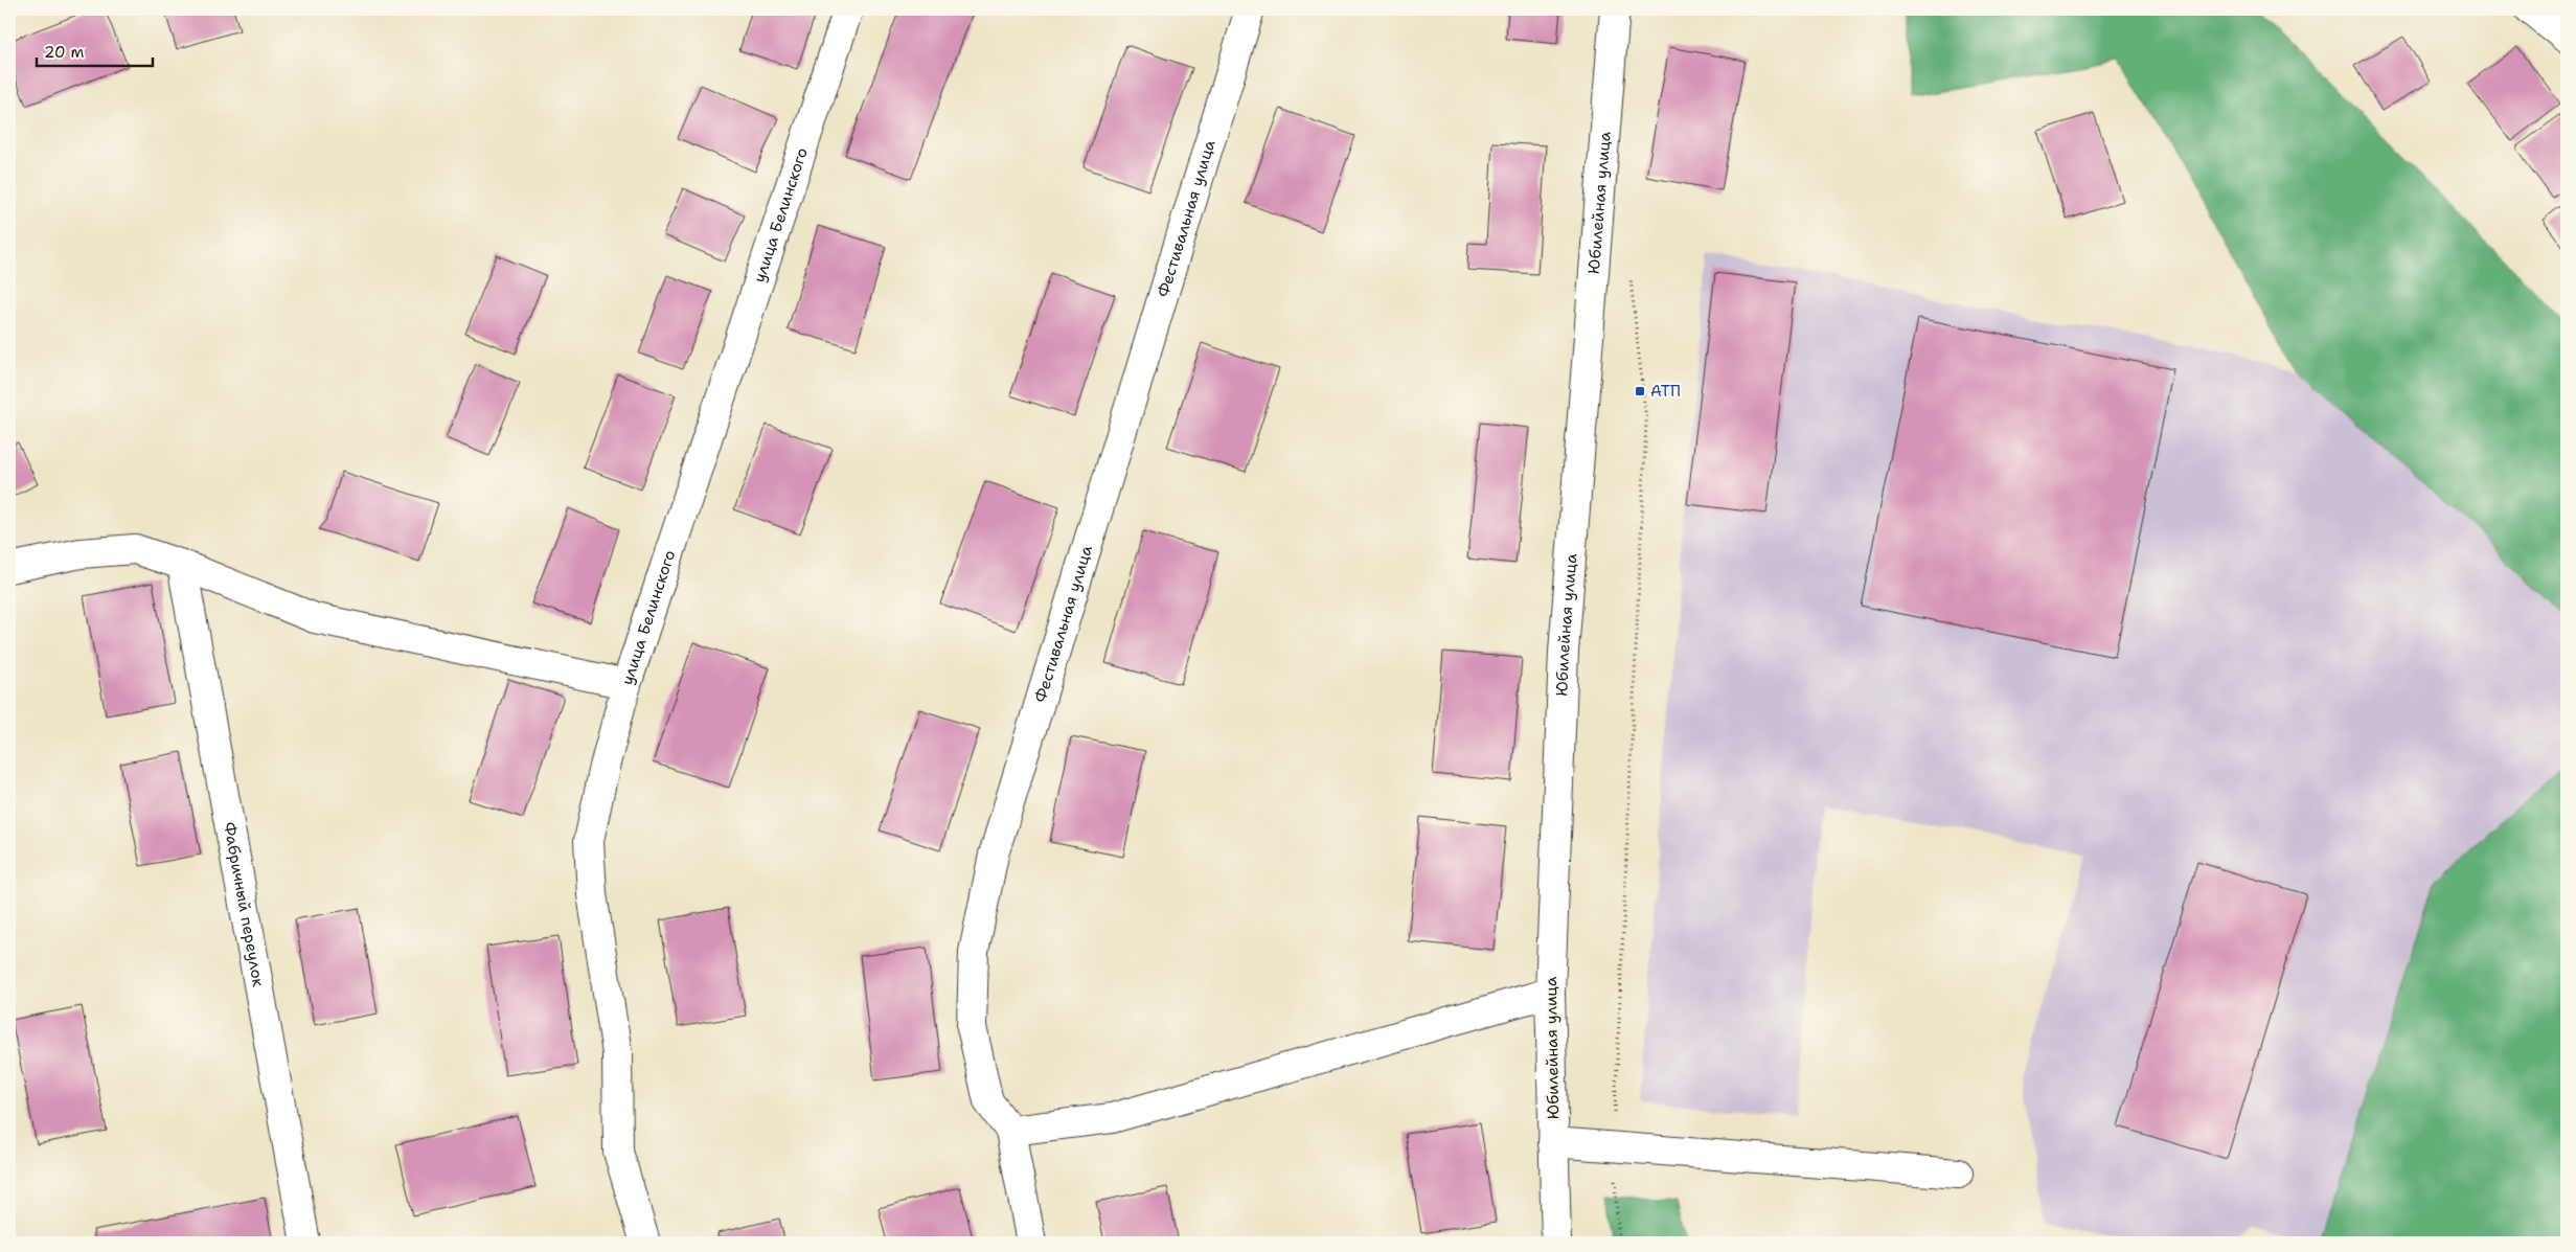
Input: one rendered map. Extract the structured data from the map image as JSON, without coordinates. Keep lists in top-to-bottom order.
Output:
{
  "streets": {
    "street": [
      "Юбилейная улица",
      "улица Белинского",
      "Фестивальная улица",
      "Фабричный переулок"
    ]
  },
  "places": {
    "transit": ["АТП"]
  },
  "scale_bar": "20 m"
}
